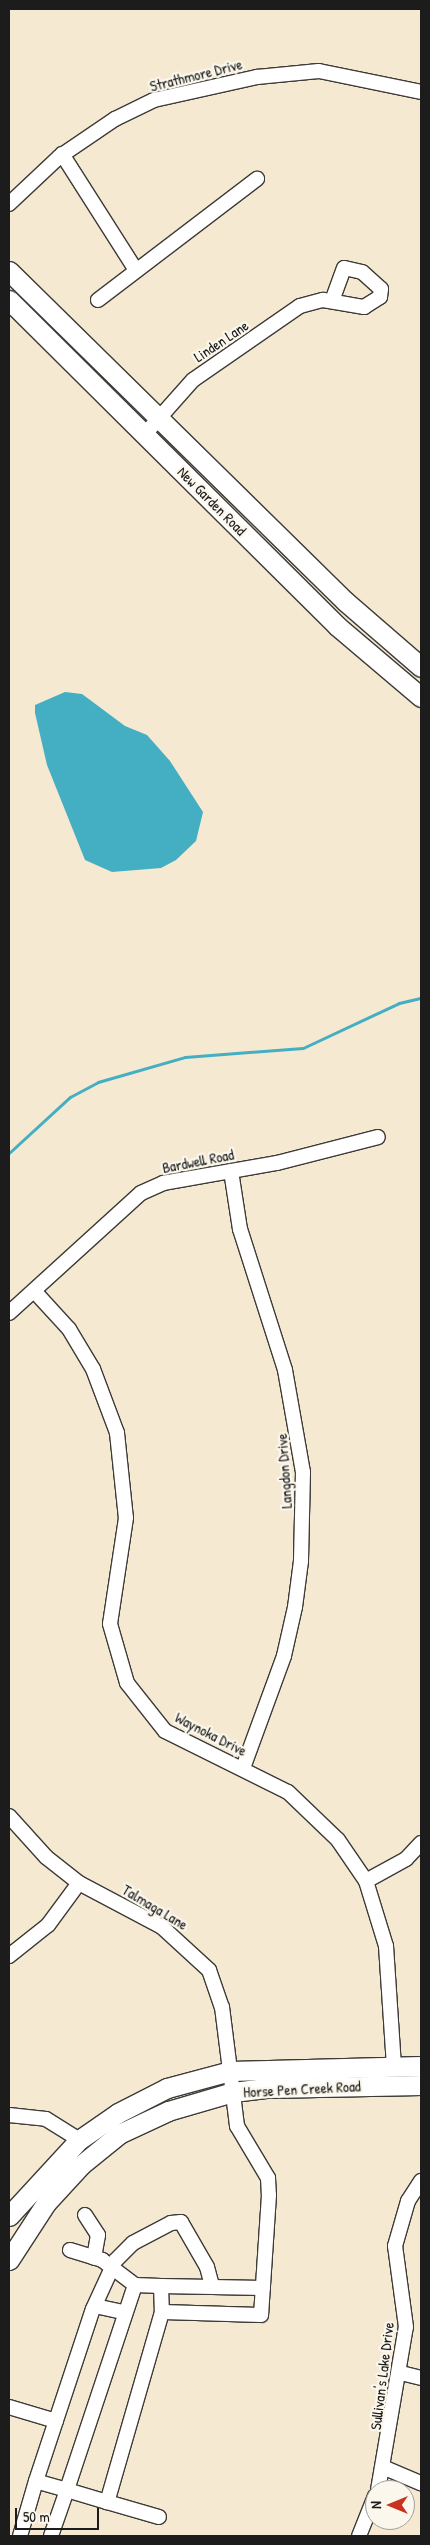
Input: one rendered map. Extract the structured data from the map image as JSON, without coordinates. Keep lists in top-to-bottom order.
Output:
{
  "streets": {
    "main road": ["New Garden Road", "Horse Pen Creek Road"],
    "street": [
      "Strathmore Drive",
      "Linden Lane",
      "Bardwell Road",
      "Langdon Drive",
      "Waynoka Drive",
      "Talmaga Lane",
      "Sullivan's Lake Drive"
    ]
  },
  "crossings": [
    ["Linden Lane", "New Garden Road"],
    ["Bardwell Road", "Langdon Drive"],
    ["Bardwell Road", "Waynoka Drive"],
    ["Langdon Drive", "Waynoka Drive"],
    ["Waynoka Drive", "Horse Pen Creek Road"],
    ["Talmaga Lane", "Horse Pen Creek Road"]
  ],
  "scale_bar": "50 m",
  "north": "left"
}
